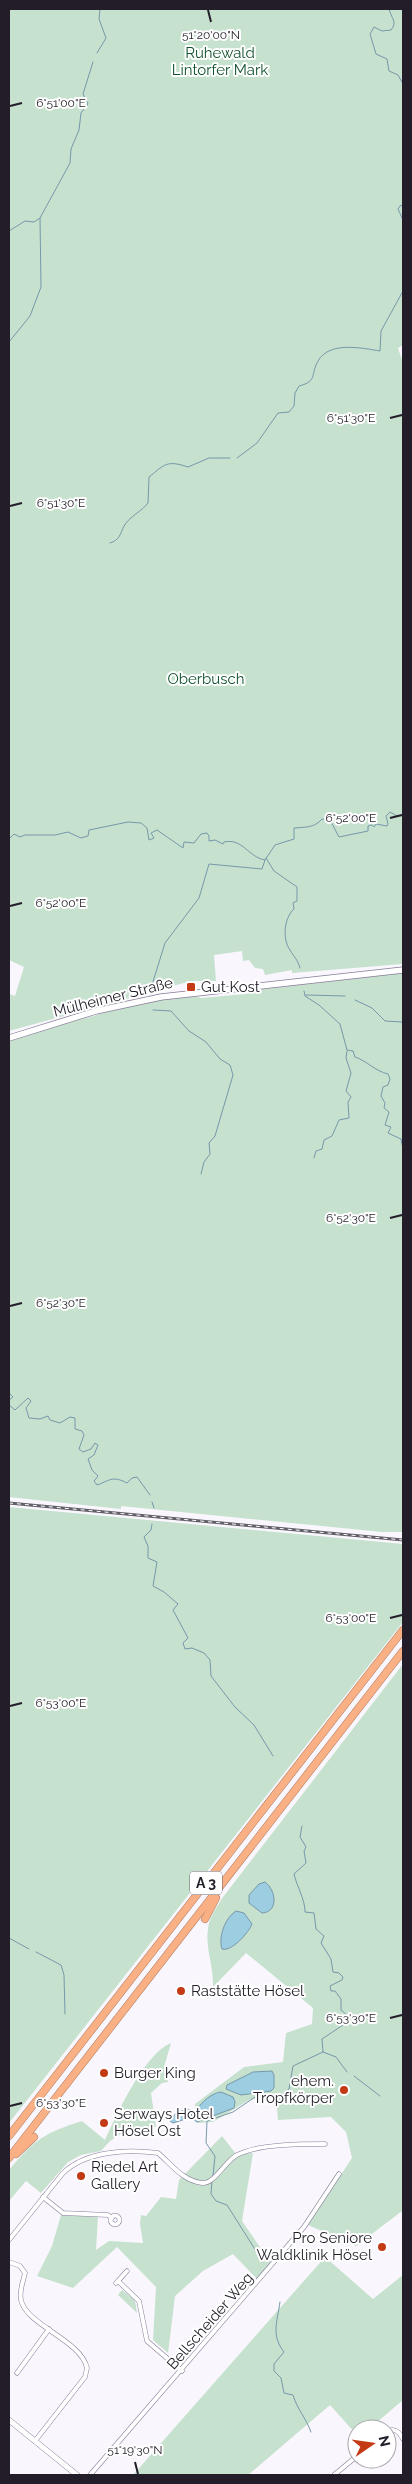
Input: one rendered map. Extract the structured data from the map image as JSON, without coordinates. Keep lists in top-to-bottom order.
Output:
{
  "streets": {
    "highway": ["A 3"],
    "main road": ["Mülheimer Straße"],
    "street": ["Bellscheider Weg"]
  },
  "parks": ["Ruhewald Lintorfer Mark", "Oberbusch"],
  "places": {
    "transit": ["Gut Kost"],
    "other": [
      "Raststätte Hösel",
      "Burger King",
      "ehem. Tropfkörper",
      "Serways Hotel Hösel Ost",
      "Riedel Art Gallery",
      "Pro Seniore Waldklinik Hösel"
    ]
  },
  "north": "right",
  "coordinates": [
    "51°20'00\"N",
    "6°51'00\"E",
    "6°51'30\"E",
    "6°52'00\"E",
    "6°52'30\"E",
    "6°53'00\"E",
    "6°53'30\"E",
    "51°19'30\"N"
  ]
}
